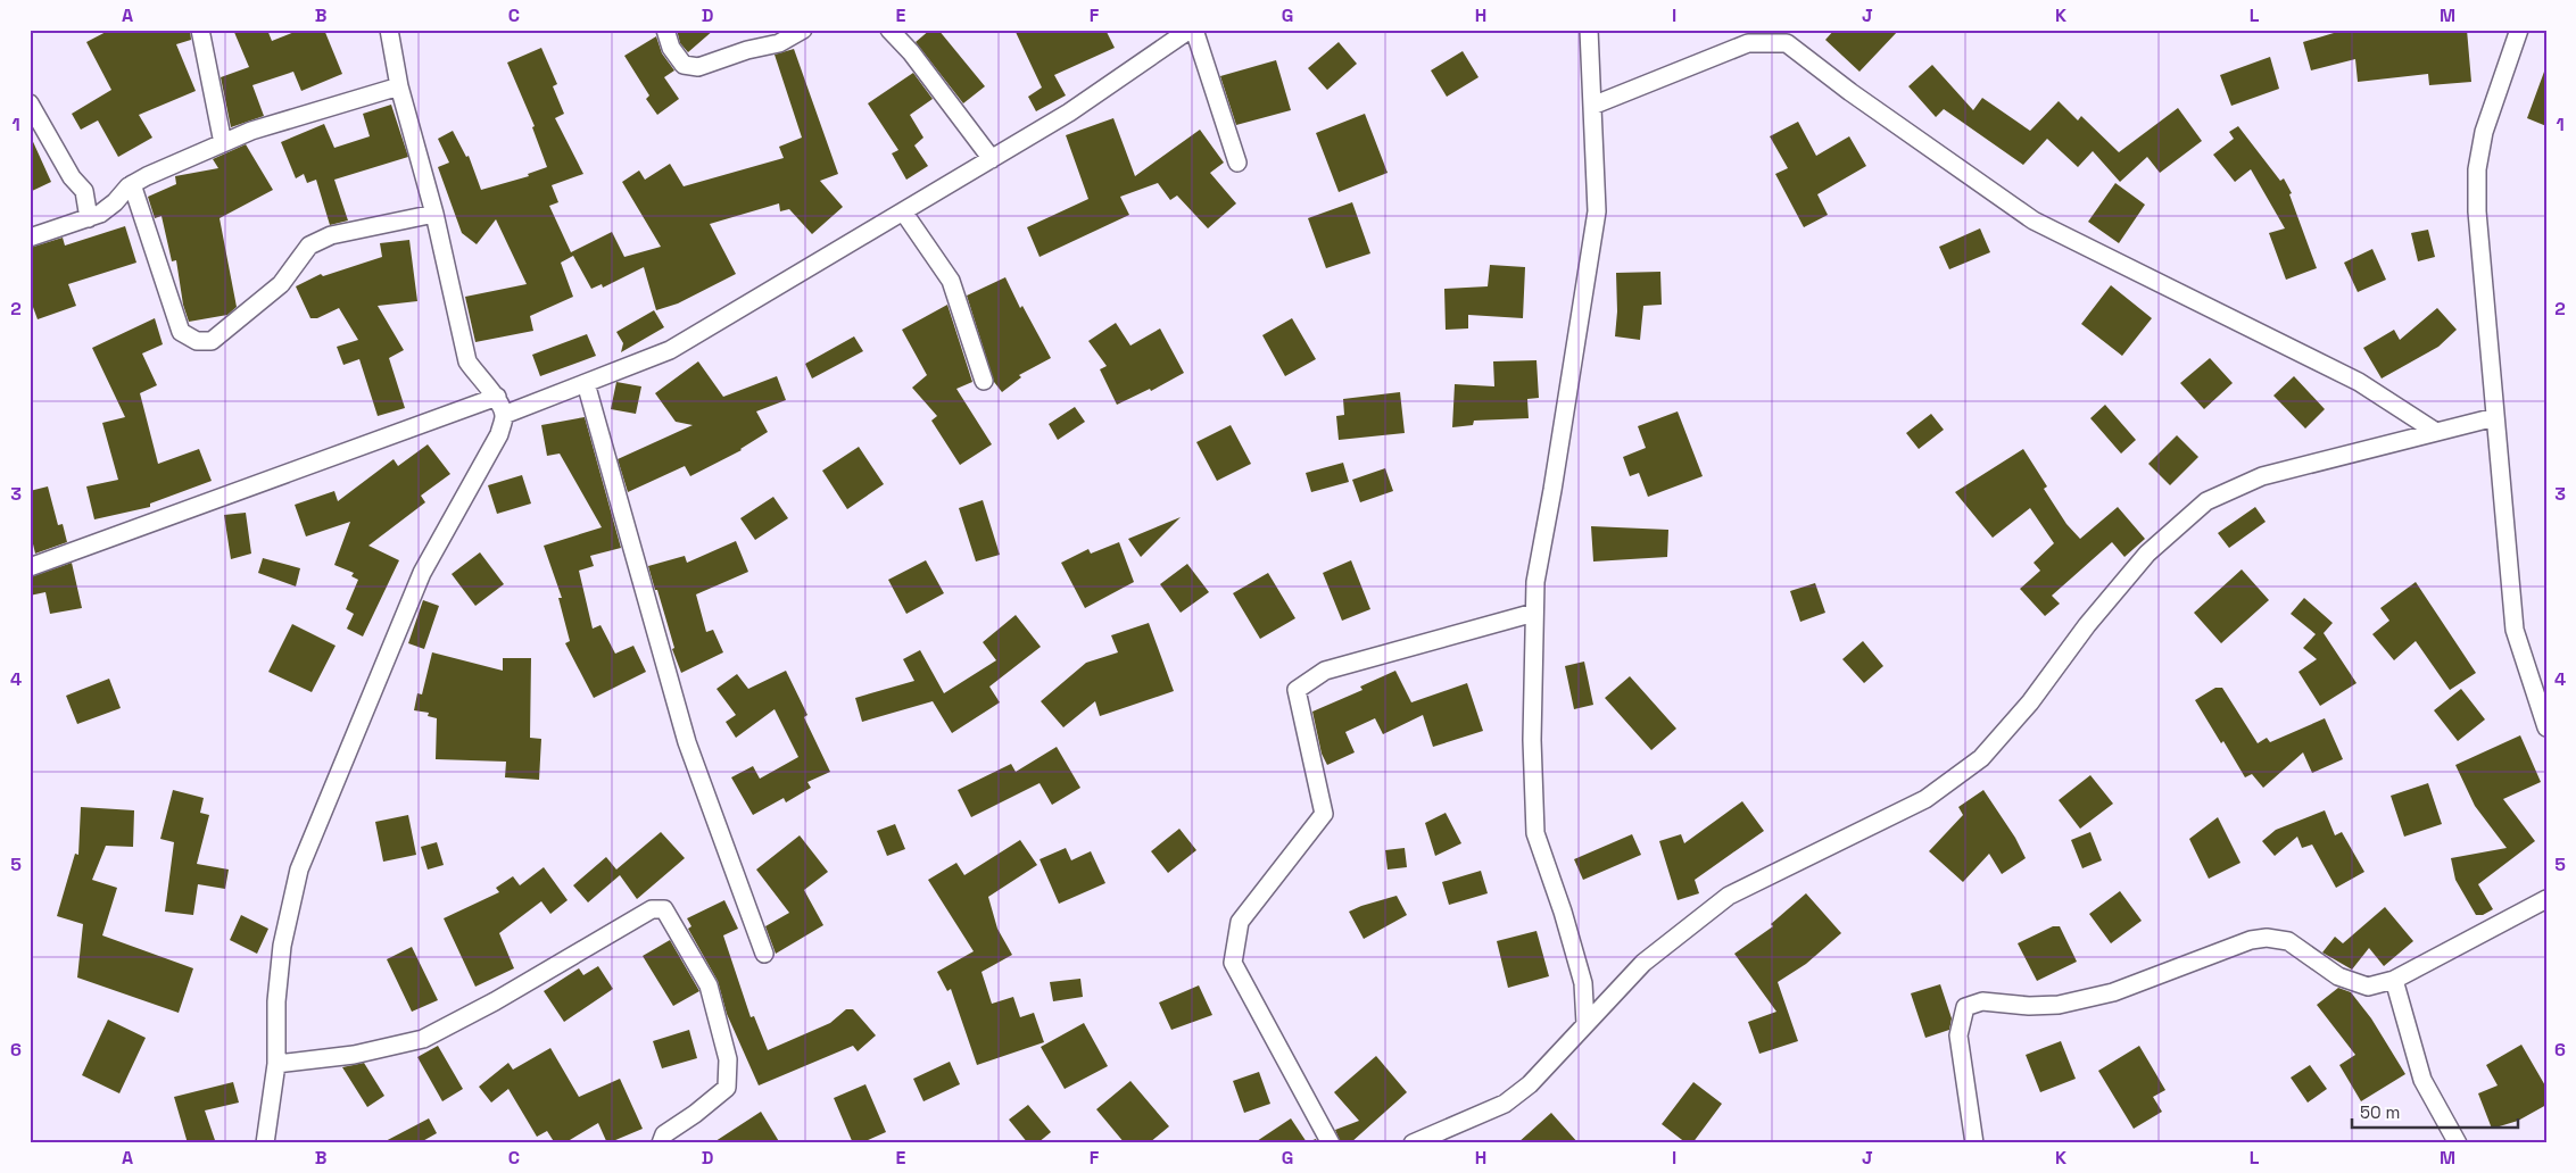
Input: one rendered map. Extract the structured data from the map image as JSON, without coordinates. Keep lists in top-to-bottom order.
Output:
{
  "scale_bar": "50 m",
  "grid": {
    "columns": [
      "A",
      "B",
      "C",
      "D",
      "E",
      "F",
      "G",
      "H",
      "I",
      "J",
      "K",
      "L",
      "M"
    ],
    "rows": [
      "1",
      "2",
      "3",
      "4",
      "5",
      "6"
    ]
  }
}
